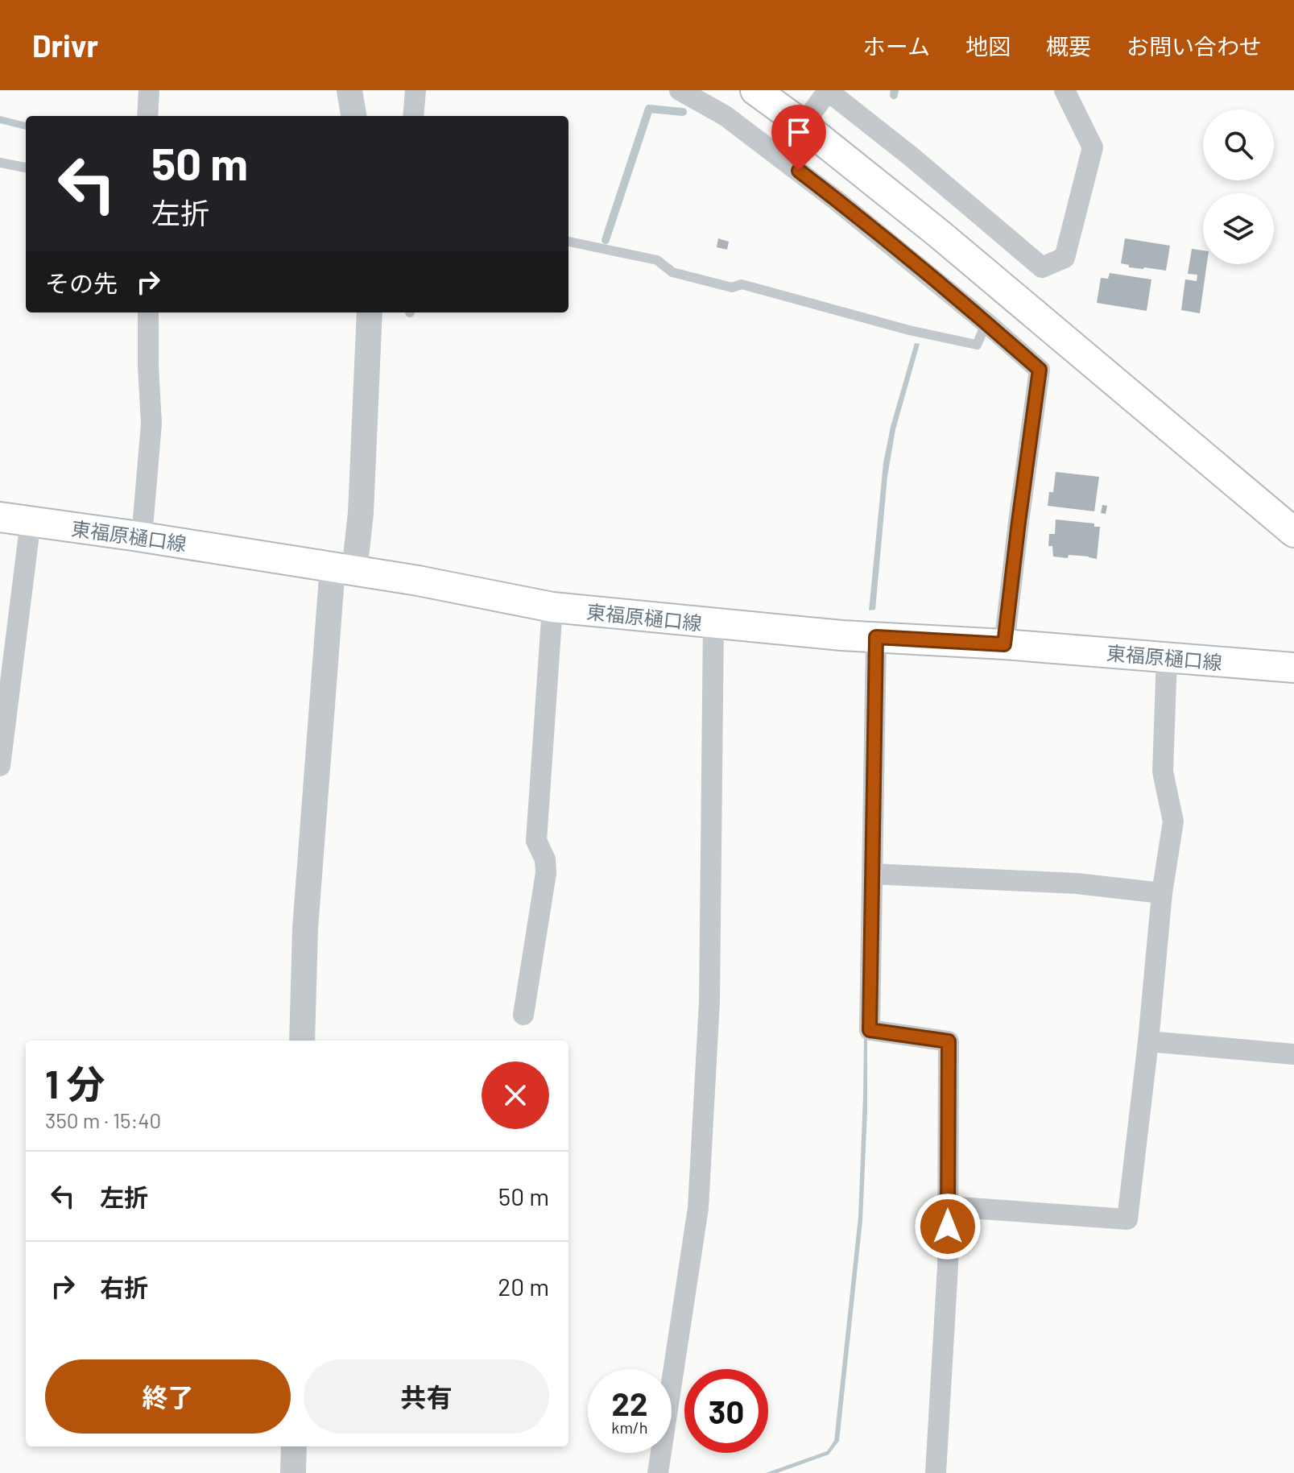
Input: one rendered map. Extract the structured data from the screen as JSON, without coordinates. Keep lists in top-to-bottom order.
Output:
{
  "streets": {
    "main road": ["東福原樋口線"]
  },
  "page": {
    "header": "Drivr",
    "nav": [
      "ホーム",
      "地図",
      "概要",
      "お問い合わせ"
    ],
    "turn": ["50 m", "左折"],
    "then": "その先",
    "heading": ["1 分", "350 m · 15:40"],
    "list": [
      {
        "name": "左折",
        "value": "50 m"
      },
      {
        "name": "右折",
        "value": "20 m"
      }
    ],
    "buttons": ["終了", "共有"],
    "speed": "22 km/h",
    "limit": "30"
  }
}
